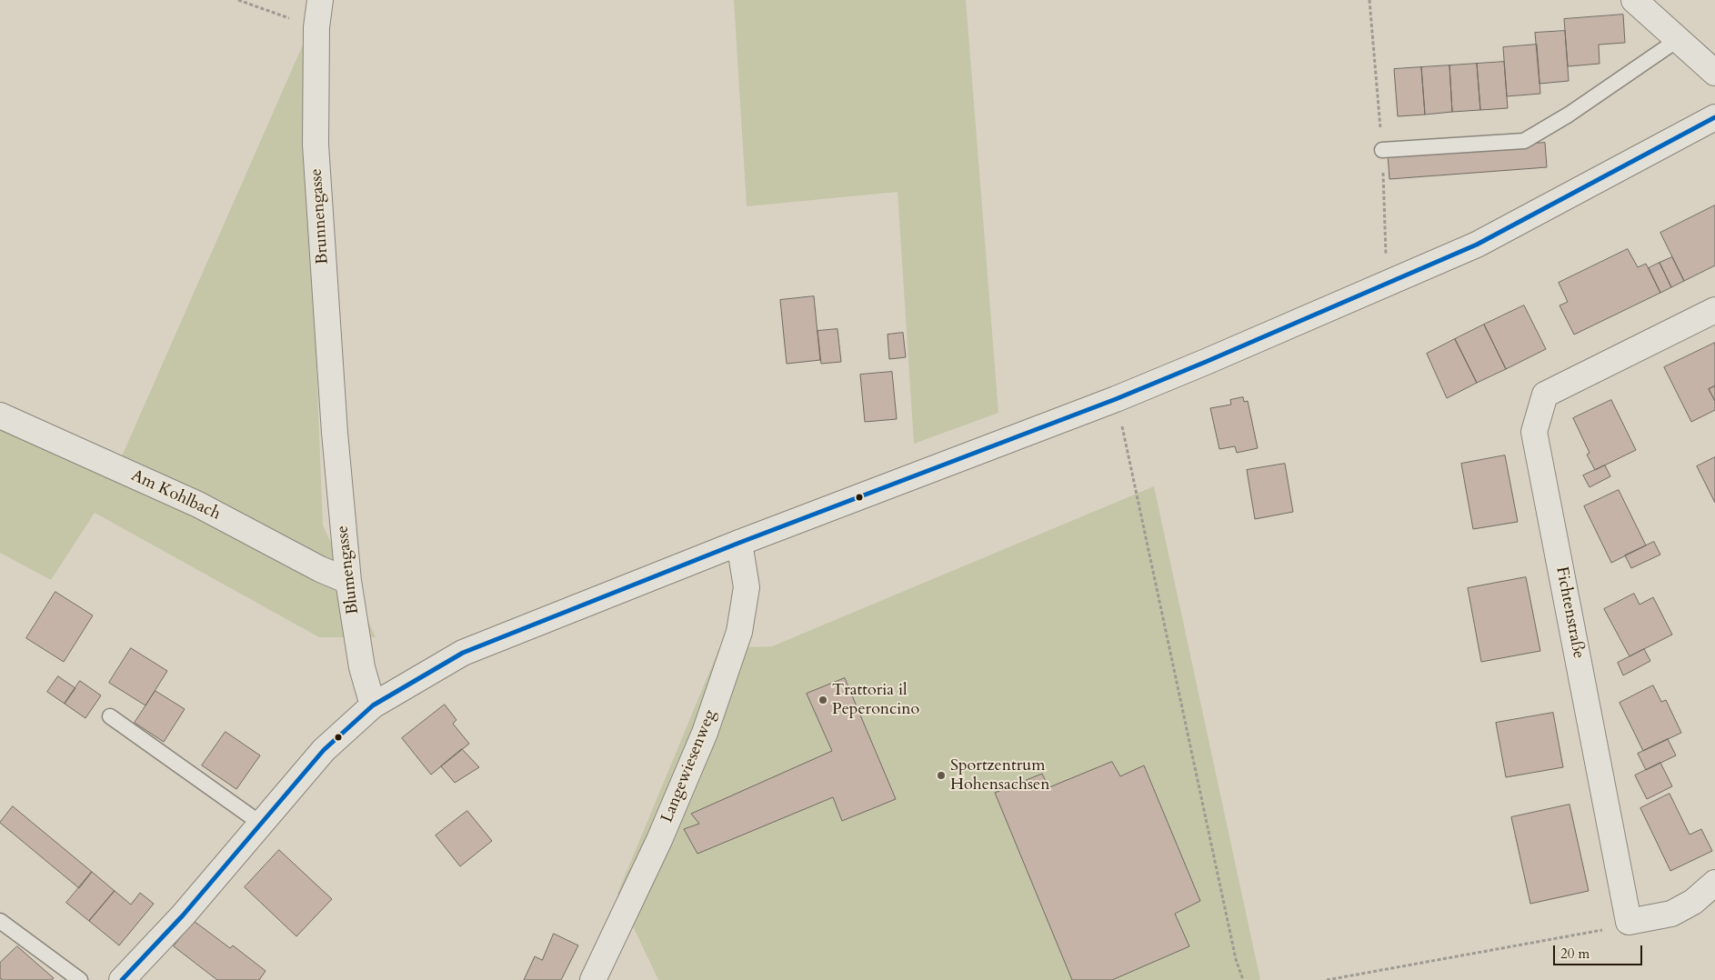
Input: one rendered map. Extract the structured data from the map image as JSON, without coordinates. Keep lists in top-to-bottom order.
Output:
{
  "streets": {
    "street": [
      "Brunnengasse",
      "Am Kohlbach",
      "Blumengasse",
      "Fichtenstraße",
      "Langewiesenweg"
    ]
  },
  "crossings": [
    ["Brunnengasse", "Blumengasse"],
    ["Am Kohlbach", "Blumengasse"]
  ],
  "places": ["Trattoria il Peperoncino", "Sportzentrum Hohensachsen"],
  "scale_bar": "20 m"
}
